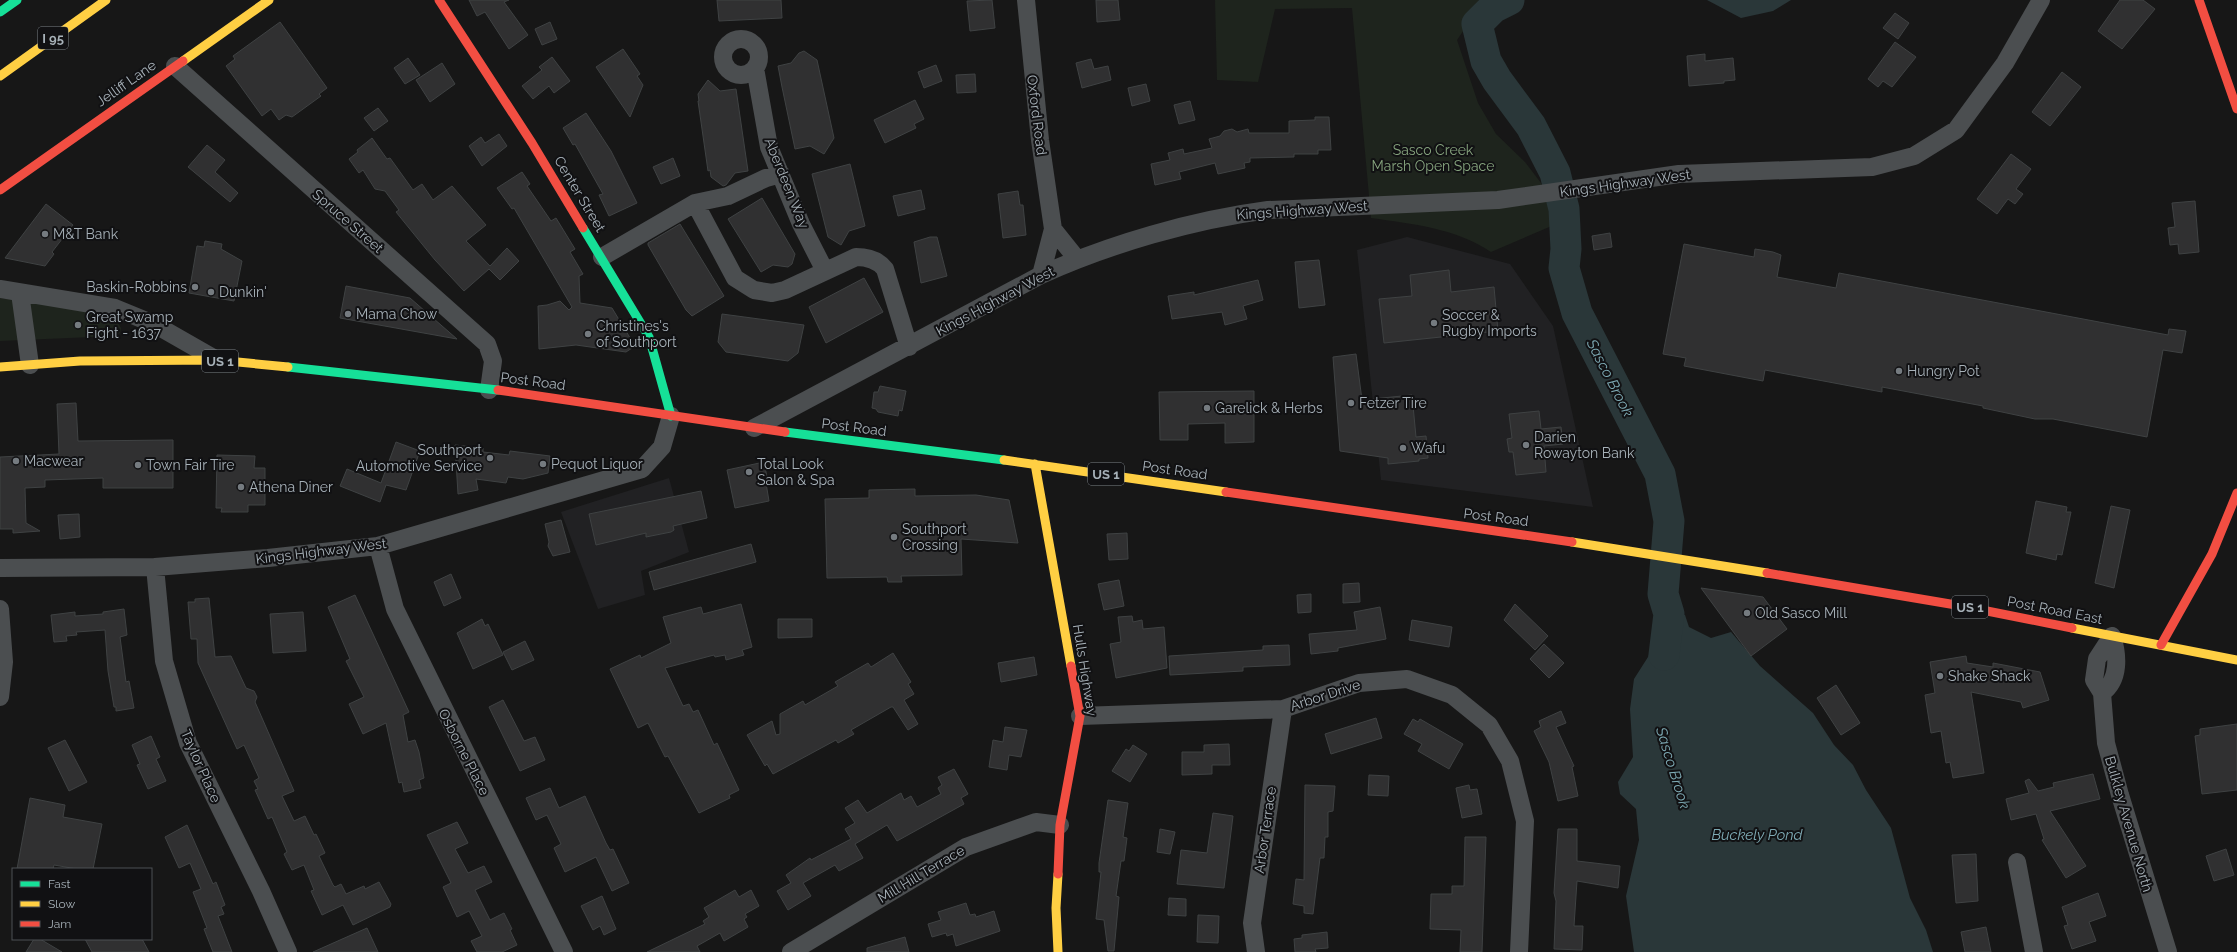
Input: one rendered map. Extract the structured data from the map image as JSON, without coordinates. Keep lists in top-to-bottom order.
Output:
{
  "streets": {
    "main road": [
      "I 95",
      "Jelliff Lane",
      "Center Street",
      "US 1",
      "Post Road",
      "Post Road East",
      "Hulls Highway"
    ],
    "street": [
      "Oxford Road",
      "Aberdeen Way",
      "Kings Highway West",
      "Spruce Street",
      "Arbor Drive",
      "Osborne Place",
      "Taylor Place",
      "Bulkley Avenue North",
      "Arbor Terrace",
      "Mill Hill Terrace"
    ]
  },
  "crossings": [
    ["Jelliff Lane", "Spruce Street"],
    ["Oxford Road", "Kings Highway West"],
    ["Kings Highway West", "Center Street"],
    ["Kings Highway West", "Post Road"],
    ["Kings Highway West", "Osborne Place"],
    ["Kings Highway West", "Taylor Place"],
    ["Center Street", "Post Road"],
    ["Spruce Street", "Post Road"],
    ["Post Road", "Post Road East"],
    ["Post Road", "Hulls Highway"],
    ["Post Road East", "Bulkley Avenue North"],
    ["Hulls Highway", "Arbor Drive"],
    ["Hulls Highway", "Mill Hill Terrace"],
    ["Arbor Drive", "Arbor Terrace"]
  ],
  "water": ["Sasco Brook", "Buckely Pond"],
  "parks": ["Sasco Creek Marsh Open Space"],
  "places": [
    "M&T Bank",
    "Baskin-Robbins",
    "Dunkin'",
    "Mama Chow",
    "Soccer & Rugby Imports",
    "Great Swamp Fight - 1637",
    "Christines's of Southport",
    "Hungry Pot",
    "Fetzer Tire",
    "Garelick & Herbs",
    "Darien Rowayton Bank",
    "Wafu",
    "Southport Automotive Service",
    "Macwear",
    "Pequot Liquor",
    "Town Fair Tire",
    "Total Look Salon & Spa",
    "Athena Diner",
    "Southport Crossing",
    "Old Sasco Mill",
    "Shake Shack"
  ],
  "legend": ["Fast", "Slow", "Jam"]
}
